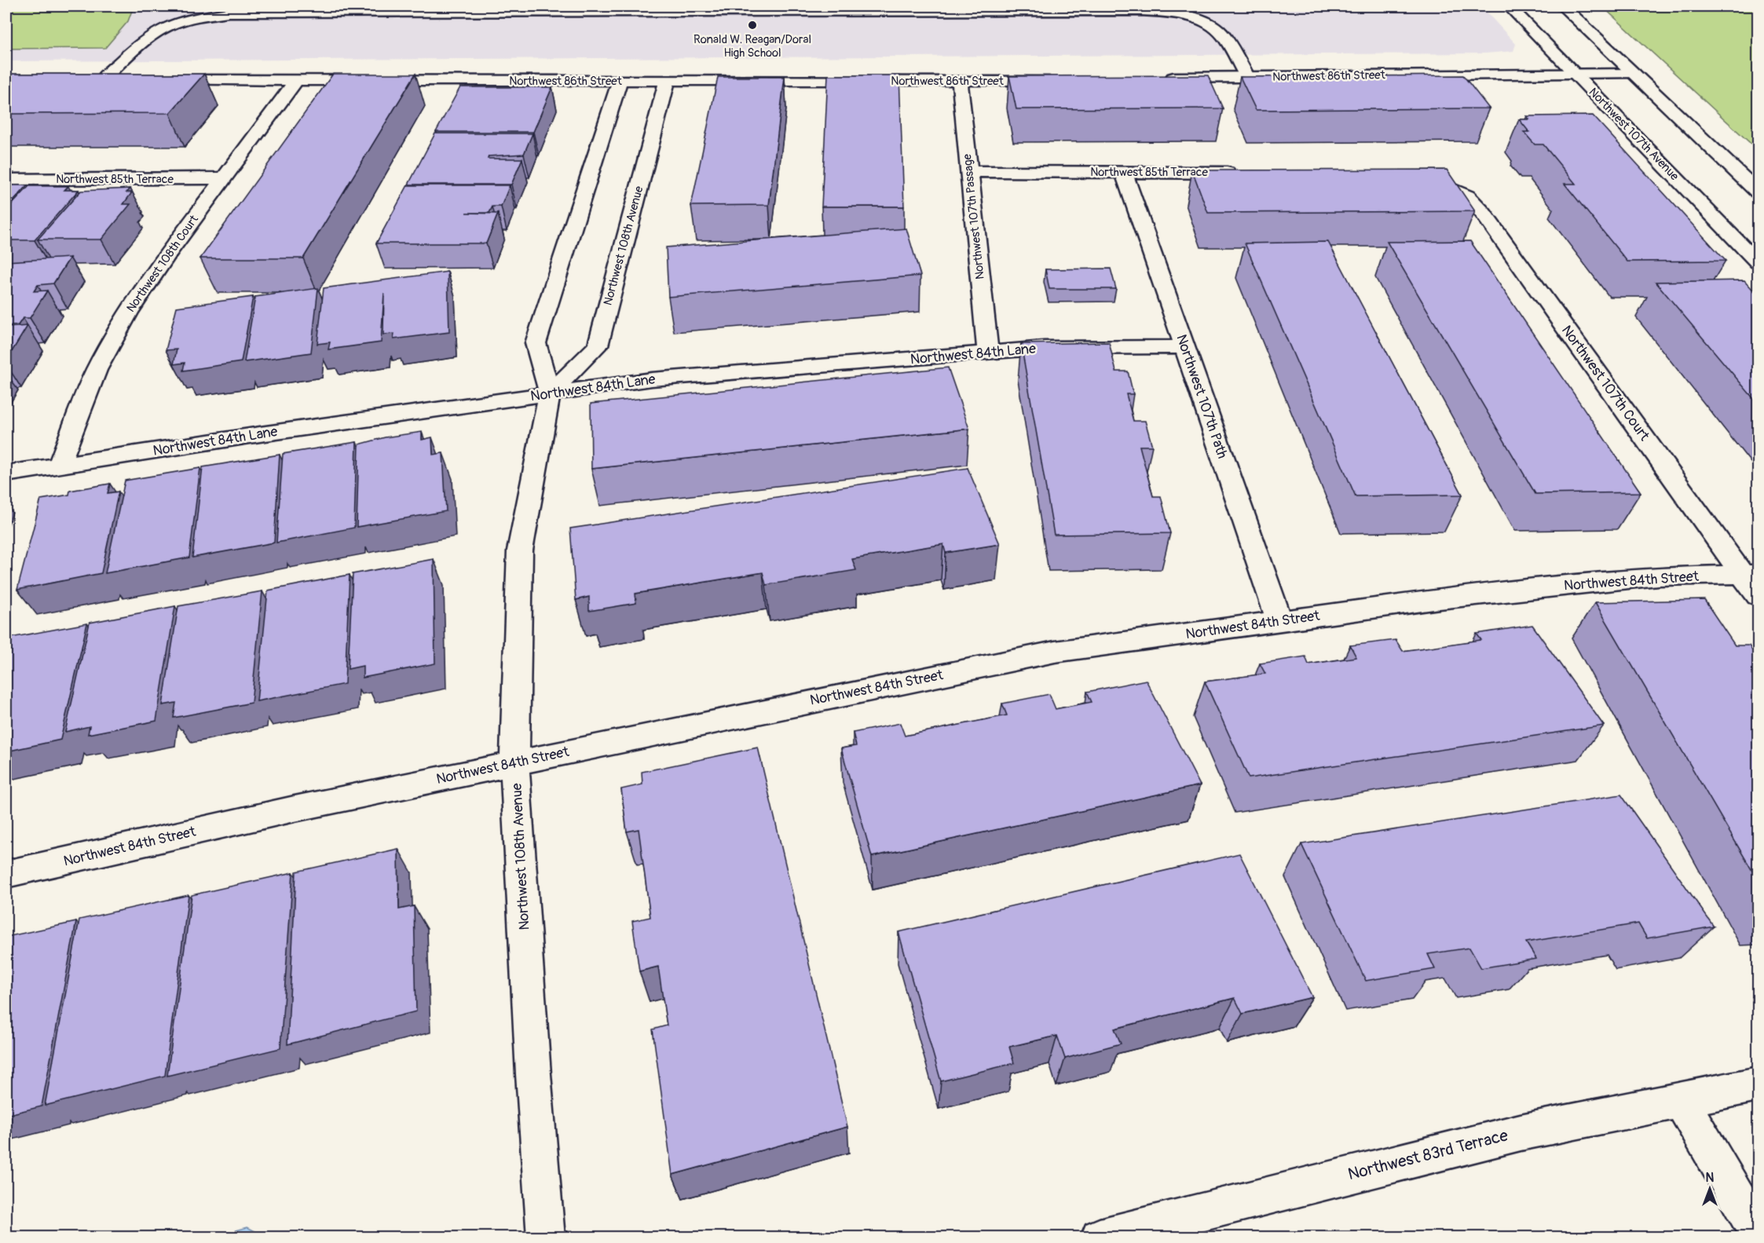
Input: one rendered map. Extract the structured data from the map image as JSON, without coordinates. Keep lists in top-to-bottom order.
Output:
{
  "streets": {
    "street": [
      "Northwest 86th Street",
      "Northwest 107th Avenue",
      "Northwest 85th Terrace",
      "Northwest 107th Passage",
      "Northwest 108th Avenue",
      "Northwest 108th Court",
      "Northwest 84th Lane",
      "Northwest 107th Court",
      "Northwest 107th Path",
      "Northwest 84th Street",
      "Northwest 83rd Terrace"
    ]
  },
  "crossings": [
    ["Northwest 86th Street", "Northwest 107th Avenue"],
    ["Northwest 86th Street", "Northwest 107th Passage"],
    ["Northwest 86th Street", "Northwest 108th Avenue"],
    ["Northwest 86th Street", "Northwest 108th Court"],
    ["Northwest 85th Terrace", "Northwest 107th Passage"],
    ["Northwest 85th Terrace", "Northwest 108th Court"],
    ["Northwest 85th Terrace", "Northwest 107th Path"],
    ["Northwest 107th Passage", "Northwest 84th Lane"],
    ["Northwest 108th Avenue", "Northwest 84th Lane"],
    ["Northwest 108th Avenue", "Northwest 84th Street"],
    ["Northwest 108th Court", "Northwest 84th Lane"],
    ["Northwest 84th Lane", "Northwest 107th Path"],
    ["Northwest 107th Court", "Northwest 84th Street"],
    ["Northwest 107th Path", "Northwest 84th Street"]
  ],
  "places": ["Ronald W. Reagan/Doral High School"],
  "north": "top"
}
